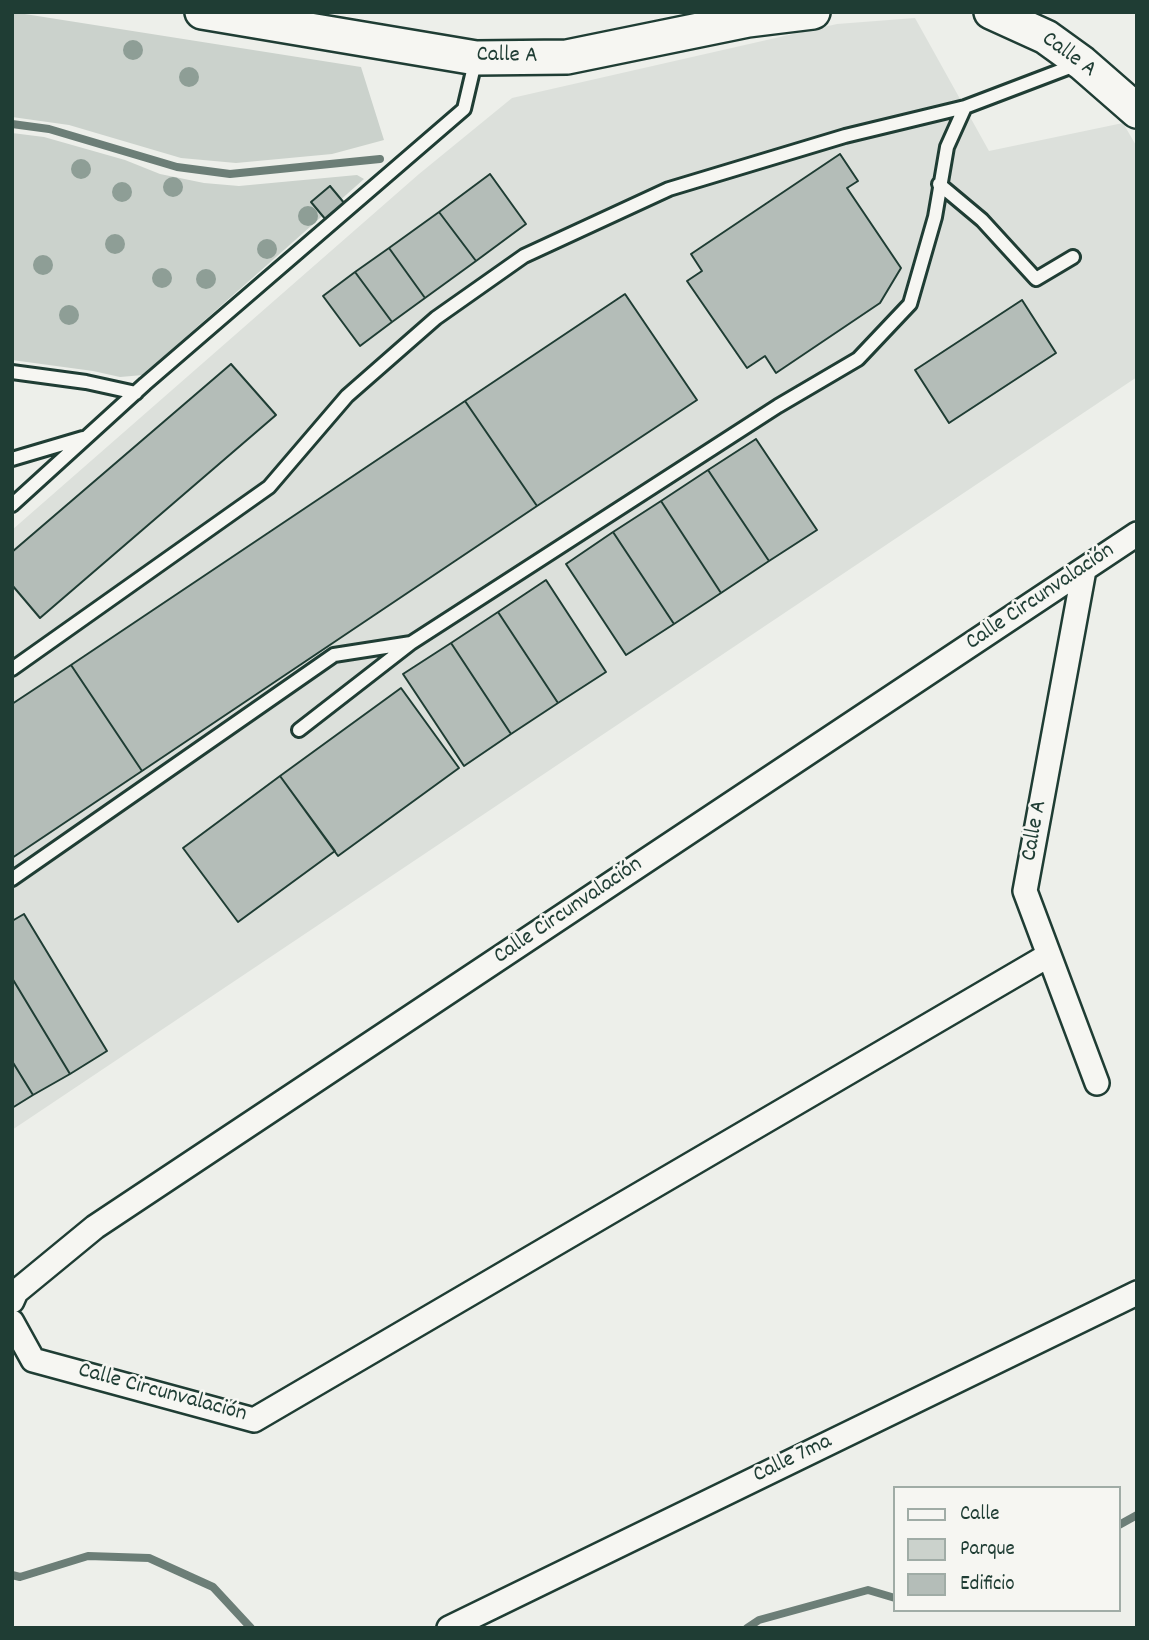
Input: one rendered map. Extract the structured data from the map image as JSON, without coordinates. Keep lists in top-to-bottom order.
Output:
{
  "streets": {
    "street": ["Calle A", "Calle Circunvalación", "Calle 7ma"]
  },
  "crossings": [
    ["Calle A", "Calle Circunvalación"]
  ],
  "legend": ["Calle", "Parque", "Edificio"]
}
